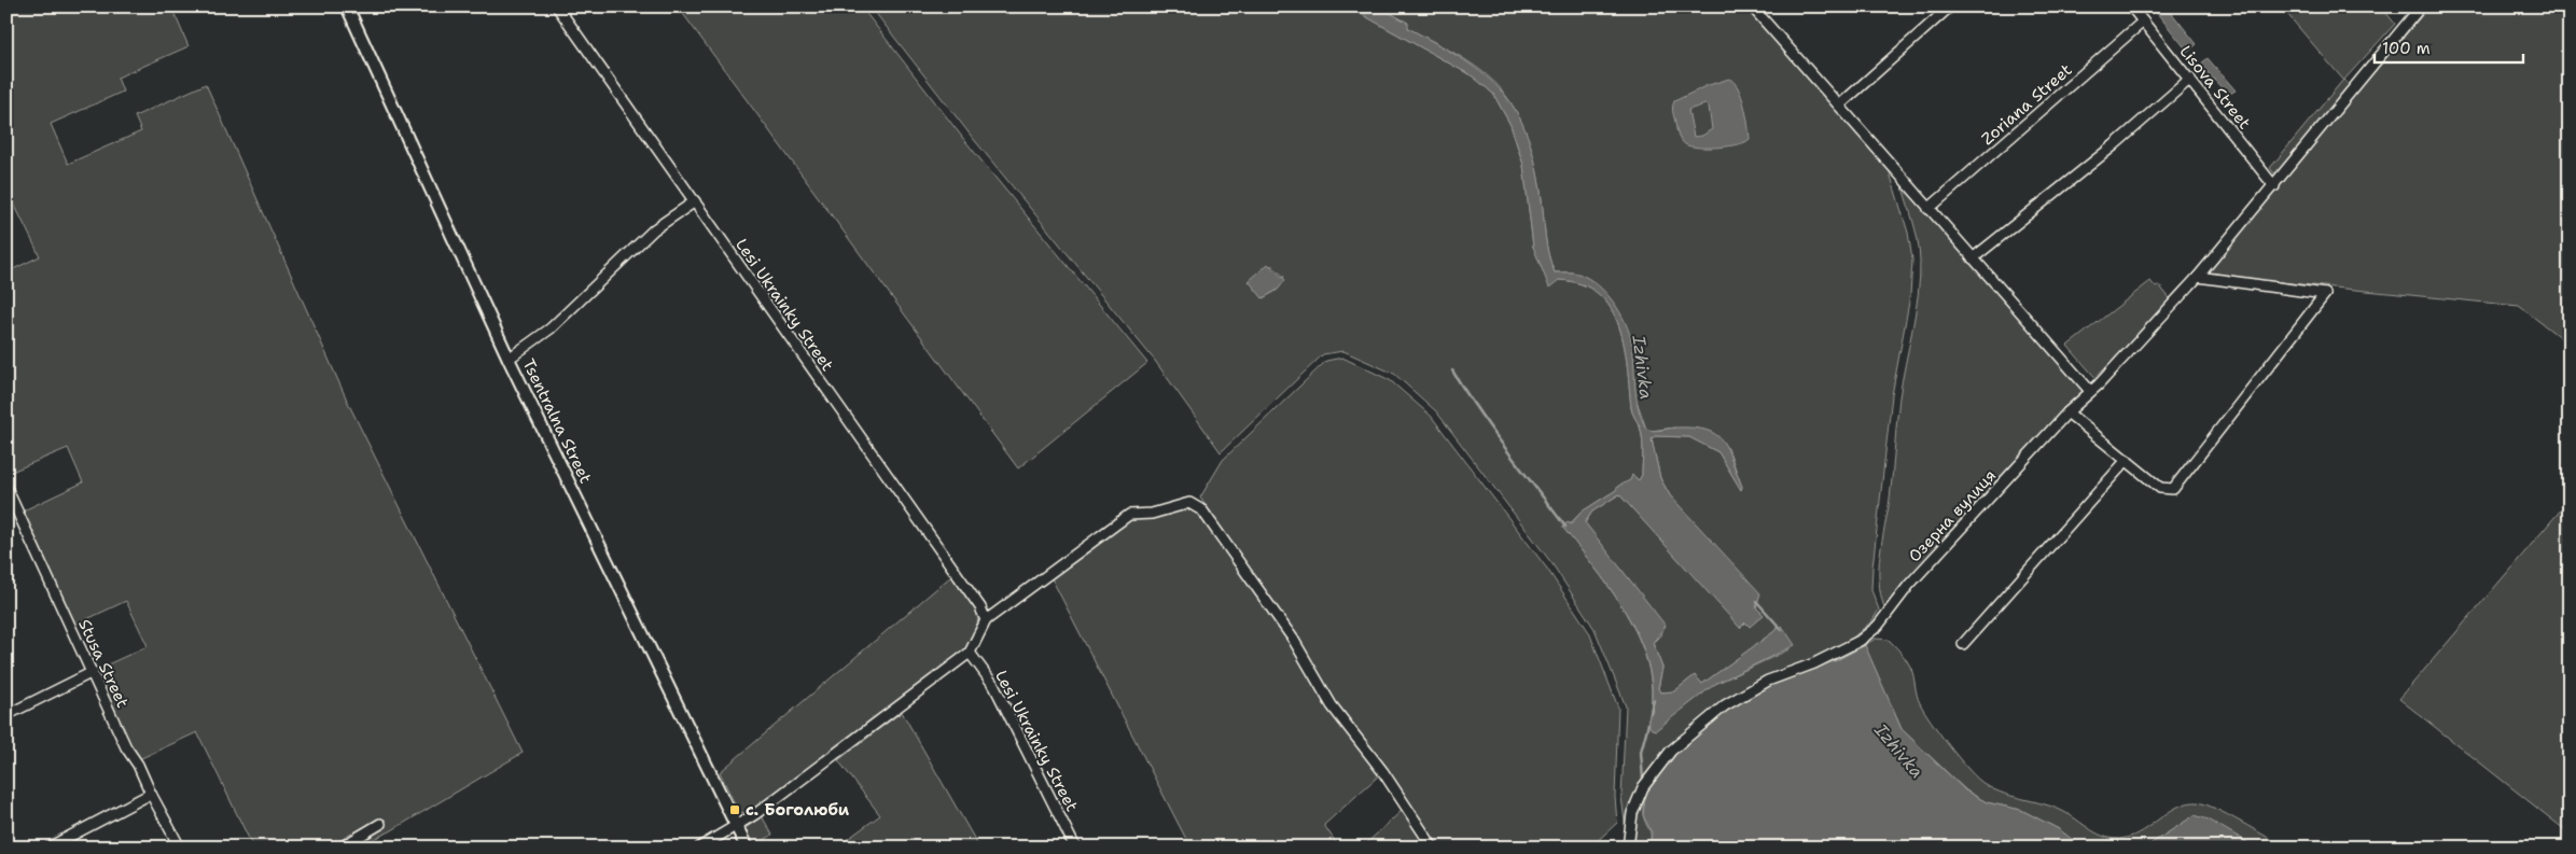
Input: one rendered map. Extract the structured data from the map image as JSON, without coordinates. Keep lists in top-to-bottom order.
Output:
{
  "streets": {
    "street": [
      "Lisova Street",
      "Zoriana Street",
      "Lesi Ukrainky Street",
      "Tsentralna Street",
      "Озерна вулиця",
      "Stusa Street"
    ]
  },
  "crossings": [
    ["Lisova Street", "Zoriana Street"],
    ["Lisova Street", "Озерна вулиця"]
  ],
  "water": ["Izhivka"],
  "places": {
    "transit": ["с. Боголюби"]
  },
  "scale_bar": "100 m"
}
